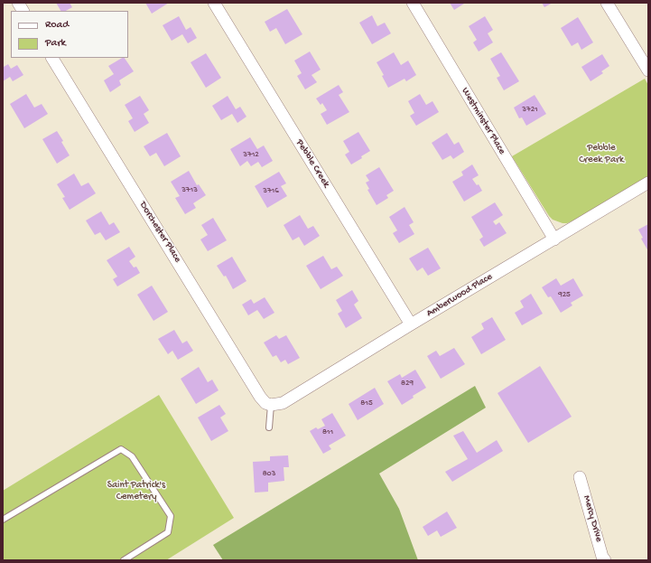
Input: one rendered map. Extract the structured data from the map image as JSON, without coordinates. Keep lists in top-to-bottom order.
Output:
{
  "streets": {
    "street": [
      "Westminster Place",
      "Pebble Creek",
      "Dorchester Place",
      "Amberwood Place",
      "Mercy Drive"
    ]
  },
  "crossings": [
    ["Westminster Place", "Amberwood Place"],
    ["Pebble Creek", "Amberwood Place"],
    ["Dorchester Place", "Amberwood Place"]
  ],
  "parks": ["Pebble Creek Park", "Saint Patrick's Cemetery"],
  "house_numbers": [
    "3721",
    "3712",
    "3713",
    "3716",
    "925",
    "829",
    "815",
    "811",
    "803"
  ],
  "legend": ["Road", "Park"]
}
